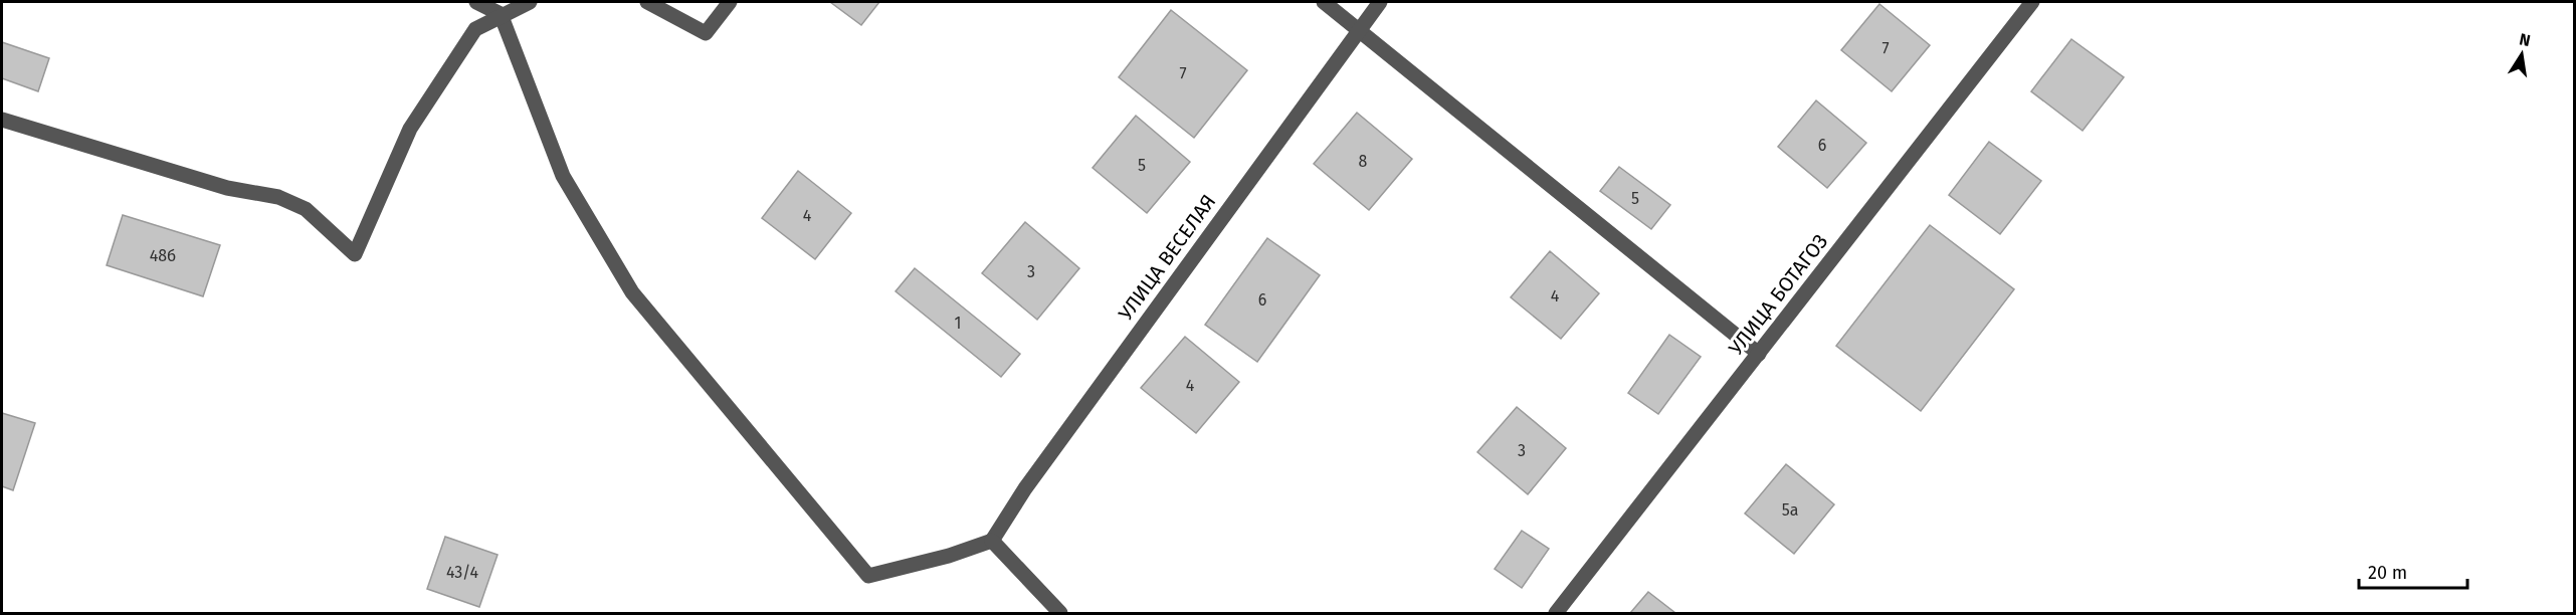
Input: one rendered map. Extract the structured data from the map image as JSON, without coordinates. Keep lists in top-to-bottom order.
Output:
{
  "streets": {
    "street": ["УЛИЦА ВЕСЕЛАЯ", "УЛИЦА БОТАГОЗ"]
  },
  "house_numbers": [
    "7",
    "7",
    "6",
    "8",
    "5",
    "5",
    "4",
    "48б",
    "3",
    "4",
    "6",
    "1",
    "4",
    "3",
    "5а",
    "43/4"
  ],
  "scale_bar": "20 m",
  "north": "top"
}
